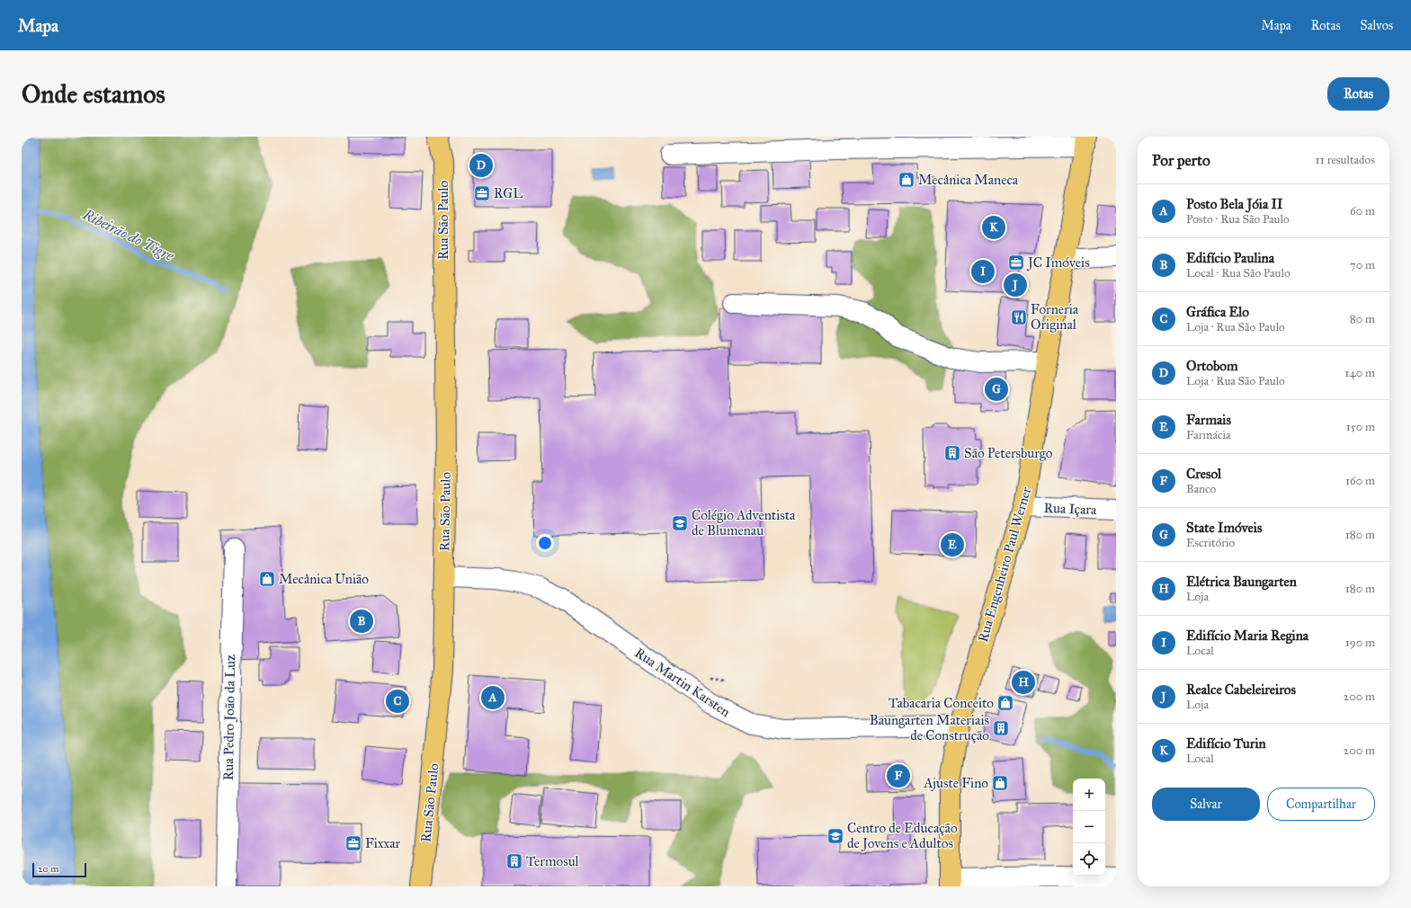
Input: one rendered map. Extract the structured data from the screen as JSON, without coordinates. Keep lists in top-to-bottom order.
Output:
{
  "streets": {
    "main road": ["Rua São Paulo", "Rua Engenheiro Paul Werner"],
    "street": ["Rua Içara", "Rua Martin Karsten", "Rua Pedro João da Luz"]
  },
  "crossings": [
    ["Rua São Paulo", "Rua Martin Karsten"],
    ["Rua Içara", "Rua Engenheiro Paul Werner"],
    ["Rua Engenheiro Paul Werner", "Rua Martin Karsten"]
  ],
  "water": ["Ribeirão do Tigre"],
  "places": {
    "shop": [
      "Mecânica Maneca",
      "Mecânica União",
      "Tabacaria Conceito",
      "Ajuste Fino"
    ],
    "office": ["RGL", "JC Imóveis", "Fixxar"],
    "restaurant": ["Forneria Original"],
    "building": ["São Petersburgo", "Baungarten Materiais de Construção", "Termosul"],
    "school or university": ["Colégio Adventista de Blumenau", "Centro de Educação de Jovens e Adultos"]
  },
  "scale_bar": "20 m",
  "page": {
    "header": "Mapa",
    "nav": ["Mapa", "Rotas", "Salvos"],
    "buttons": [
      "Rotas",
      ["Salvar", "Compartilhar"]
    ],
    "title": "Onde estamos",
    "heading": ["Por perto", "11 resultados"],
    "pins": [
      "D",
      "K",
      "I",
      "J",
      "G",
      "E",
      "B",
      "H",
      "A",
      "C",
      "F"
    ],
    "list": [
      {
        "mark": "A",
        "name": "Posto Bela Jóia II",
        "note": "Posto · Rua São Paulo",
        "value": "60 m"
      },
      {
        "mark": "B",
        "name": "Edifício Paulina",
        "note": "Local · Rua São Paulo",
        "value": "70 m"
      },
      {
        "mark": "C",
        "name": "Gráfica Elo",
        "note": "Loja · Rua São Paulo",
        "value": "80 m"
      },
      {
        "mark": "D",
        "name": "Ortobom",
        "note": "Loja · Rua São Paulo",
        "value": "140 m"
      },
      {
        "mark": "E",
        "name": "Farmais",
        "note": "Farmácia",
        "value": "150 m"
      },
      {
        "mark": "F",
        "name": "Cresol",
        "note": "Banco",
        "value": "160 m"
      },
      {
        "mark": "G",
        "name": "State Imóveis",
        "note": "Escritório",
        "value": "180 m"
      },
      {
        "mark": "H",
        "name": "Elétrica Baungarten",
        "note": "Loja",
        "value": "180 m"
      },
      {
        "mark": "I",
        "name": "Edifício Maria Regina",
        "note": "Local",
        "value": "190 m"
      },
      {
        "mark": "J",
        "name": "Realce Cabeleireiros",
        "note": "Loja",
        "value": "200 m"
      },
      {
        "mark": "K",
        "name": "Edifício Turin",
        "note": "Local",
        "value": "200 m"
      }
    ],
    "map_buttons": ["+", "−"],
    "scale": "20 m"
  }
}
